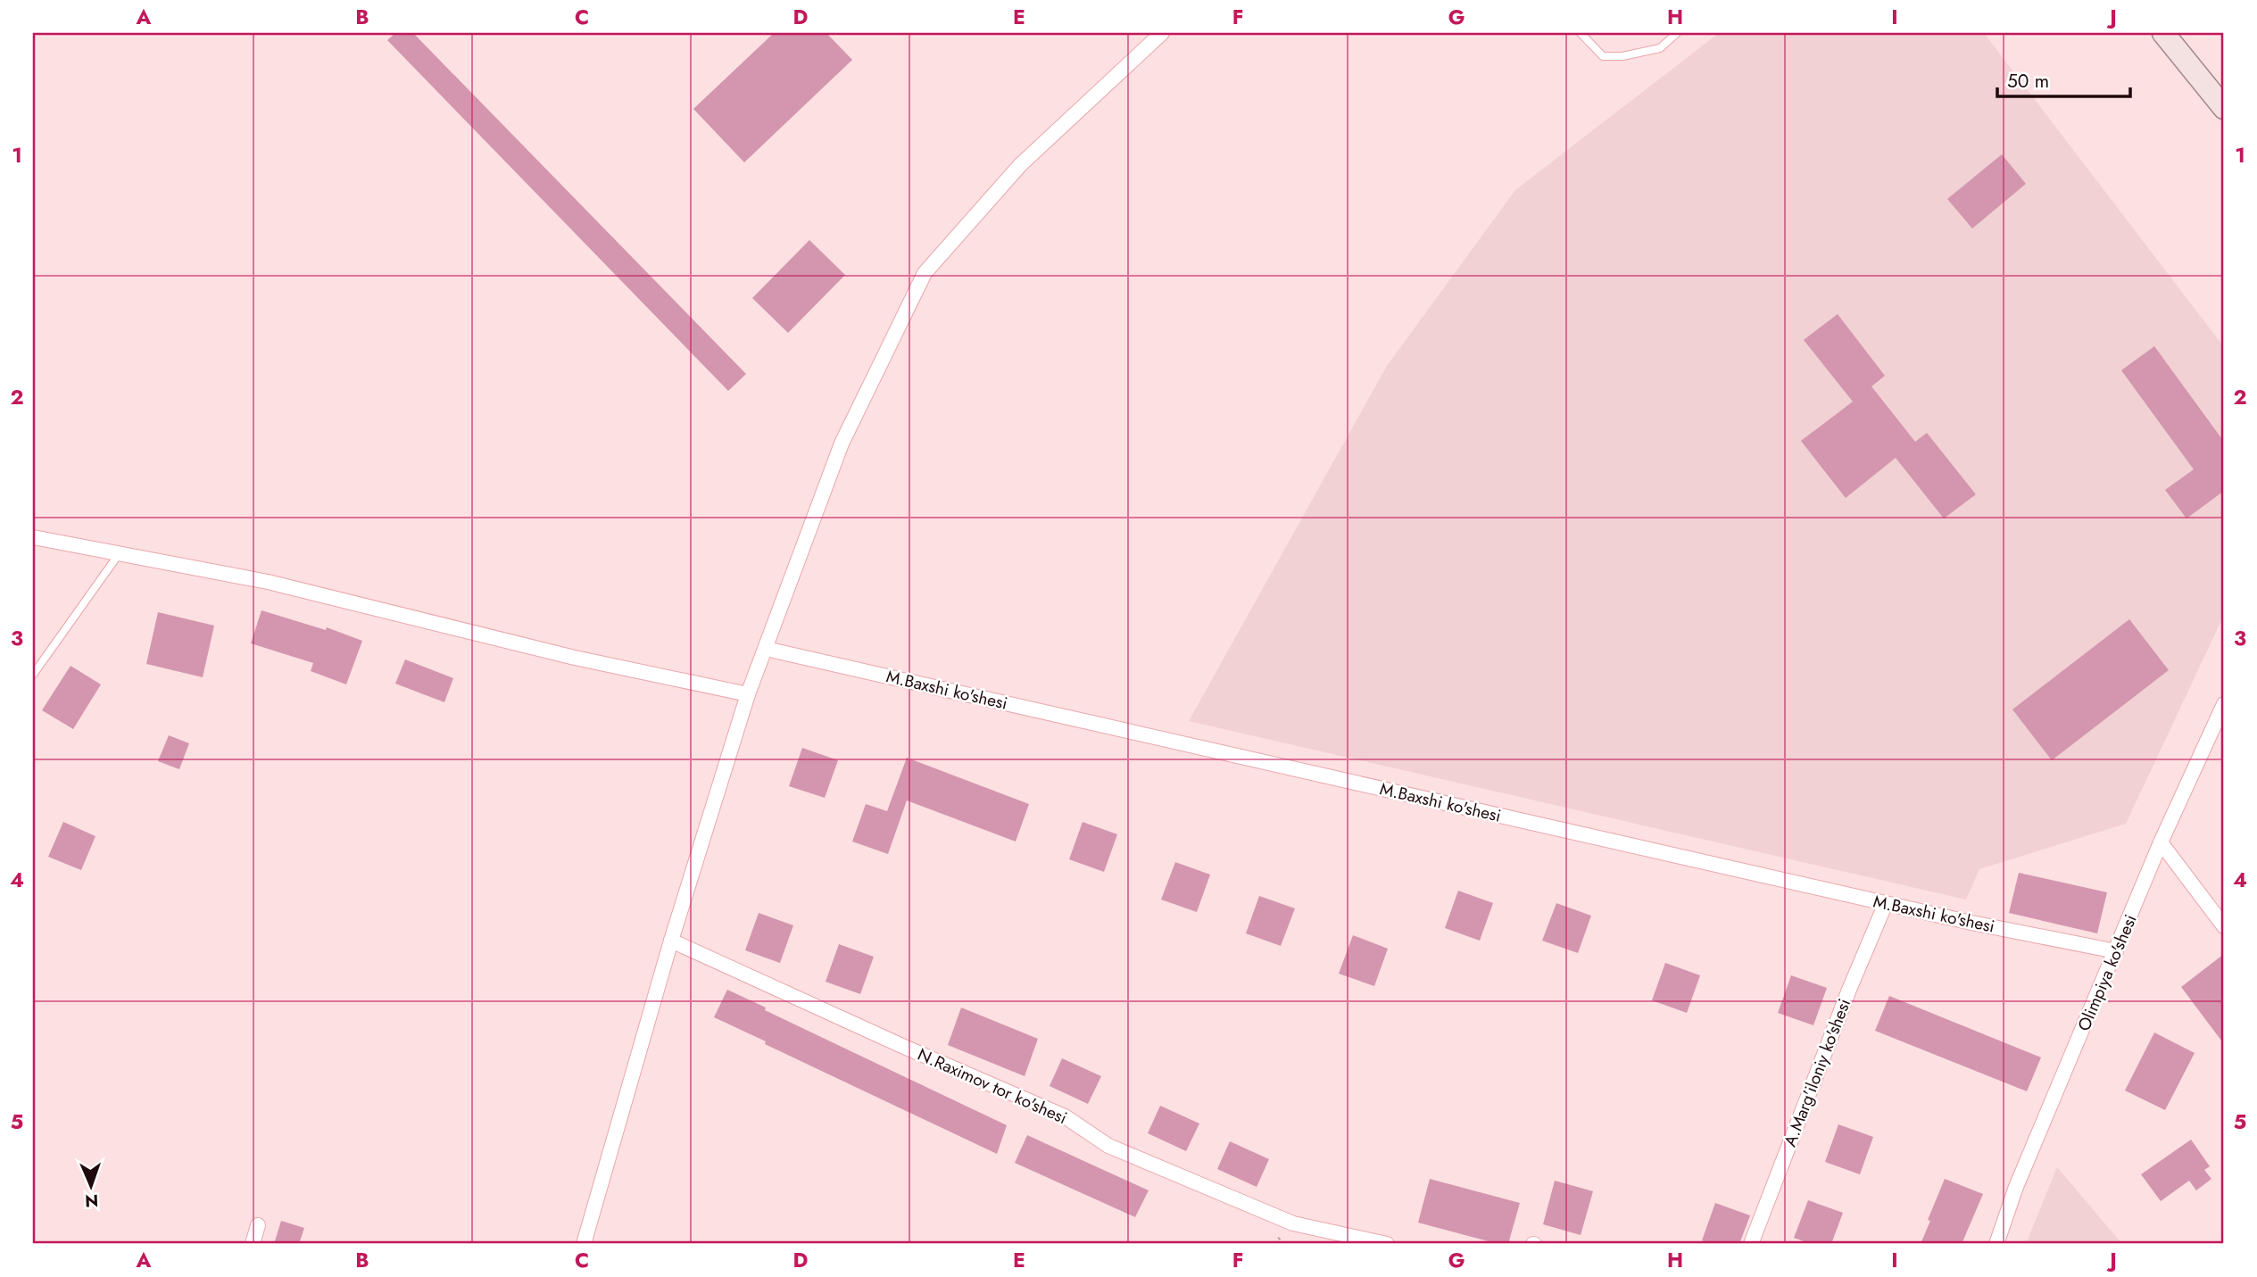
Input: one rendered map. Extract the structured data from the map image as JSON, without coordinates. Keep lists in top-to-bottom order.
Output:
{
  "streets": {
    "street": [
      "M.Baxshi ko'shesi",
      "Olimpiya ko'shesi",
      "A.Marg'iloniy ko'shesi",
      "N.Raximov tor ko'shesi"
    ]
  },
  "crossings": [
    ["M.Baxshi ko'shesi", "Olimpiya ko'shesi"],
    ["M.Baxshi ko'shesi", "A.Marg'iloniy ko'shesi"]
  ],
  "scale_bar": "50 m",
  "north": "bottom",
  "grid": {
    "columns": [
      "A",
      "B",
      "C",
      "D",
      "E",
      "F",
      "G",
      "H",
      "I",
      "J"
    ],
    "rows": [
      "1",
      "2",
      "3",
      "4",
      "5"
    ]
  }
}
